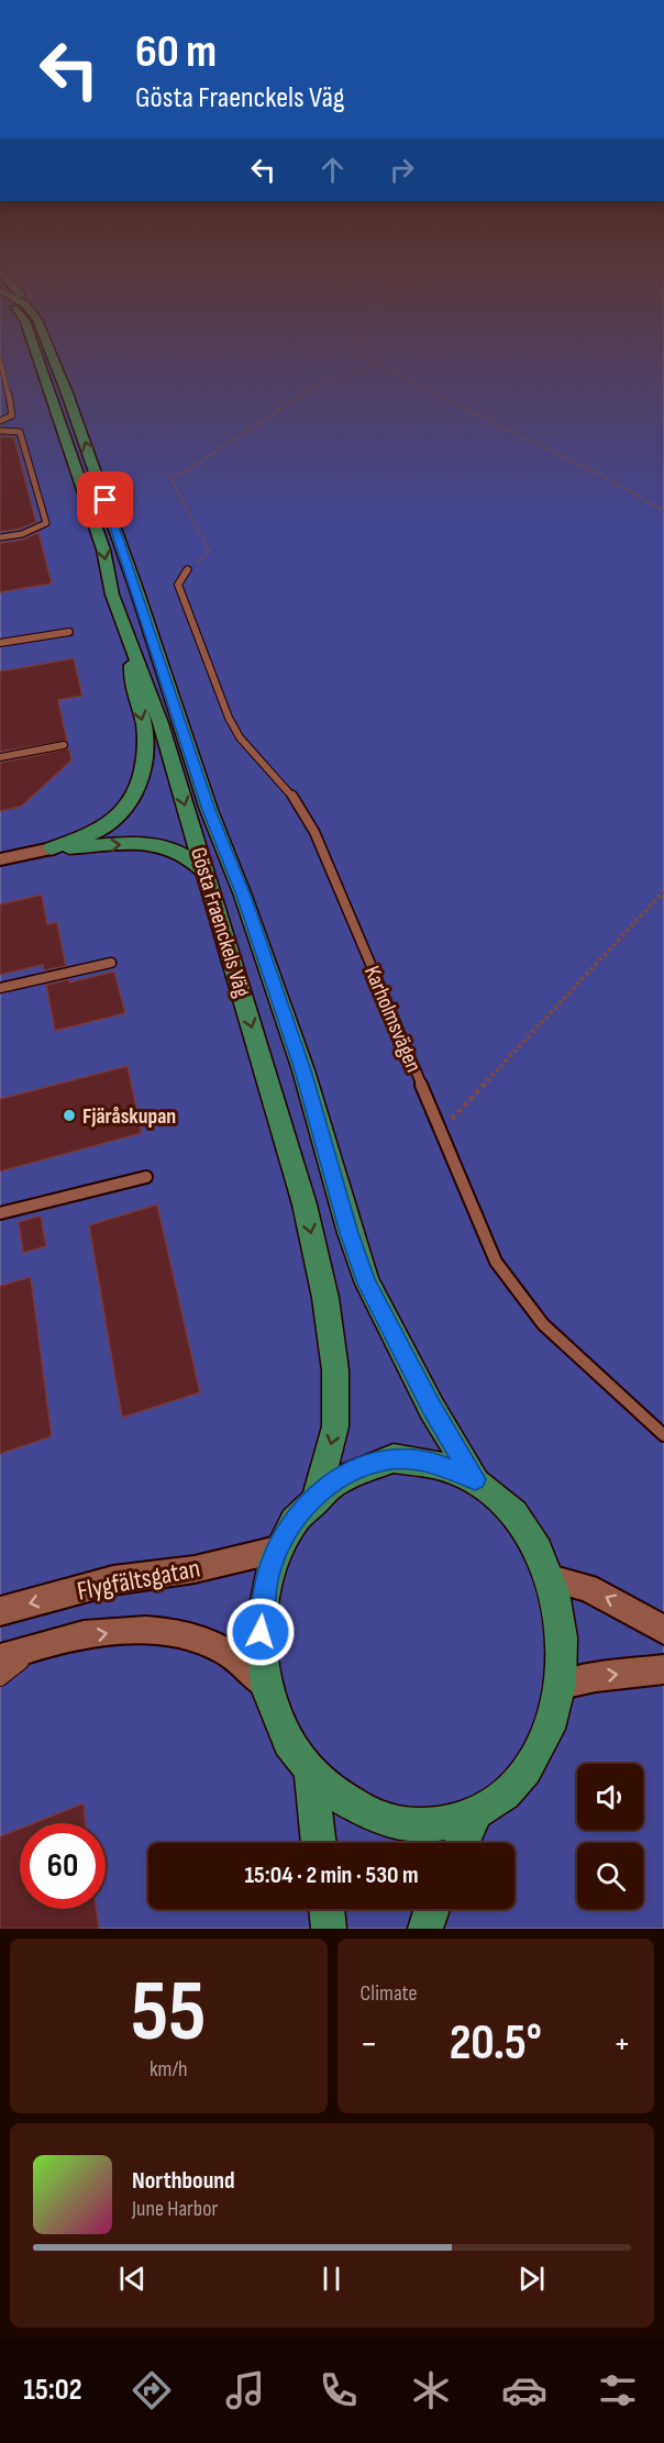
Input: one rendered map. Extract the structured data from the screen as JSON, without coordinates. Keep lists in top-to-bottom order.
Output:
{
  "streets": {
    "main road": ["Gösta Fraenckels Väg"],
    "street": ["Flygfältsgatan"],
    "lane": ["Karholmsvägen"]
  },
  "crossings": [
    ["Gösta Fraenckels Väg", "Flygfältsgatan"]
  ],
  "places": ["Fjäråskupan"],
  "page": {
    "turn": ["60 m", "Gösta Fraenckels Väg"],
    "limit": "60",
    "trip": "15:04 · 2 min · 530 m",
    "tile": [
      ["55", "km/h"],
      "Climate"
    ],
    "heat": ["−", "20.5°", "+"],
    "song": ["Northbound", "June Harbor"],
    "tabs": "15:02"
  }
}
